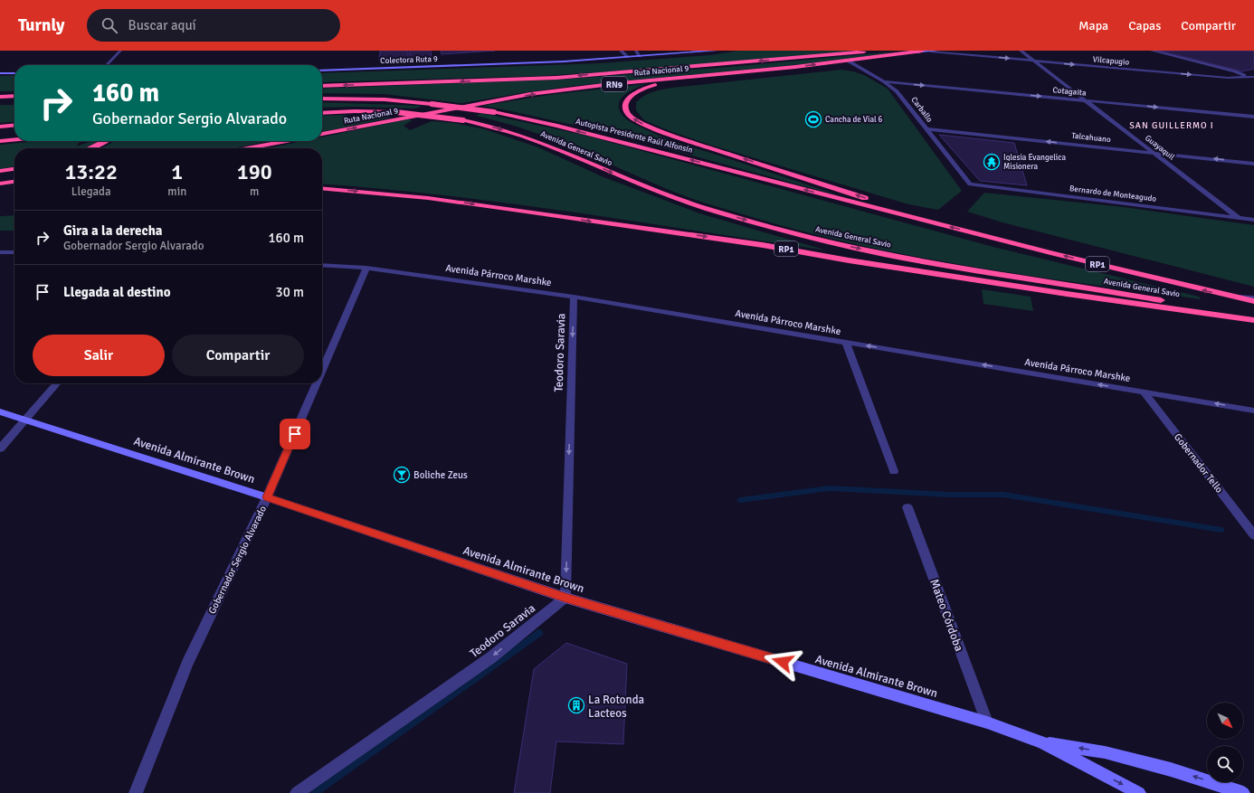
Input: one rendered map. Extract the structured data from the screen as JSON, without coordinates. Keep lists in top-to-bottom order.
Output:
{
  "streets": {
    "highway": [
      "Ruta Nacional 9",
      "RN9",
      "Autopista Presidente Raúl Alfonsín",
      "Avenida General Savio",
      "RP1"
    ],
    "main road": ["Colectora Ruta 9", "Avenida Almirante Brown"],
    "street": [
      "Vilcapugio",
      "Cotagaita",
      "Carballo",
      "Talcahuano",
      "Guayaquil",
      "Bernardo de Monteagudo",
      "Avenida Párroco Marshke",
      "Teodoro Saravia",
      "Gobernador Tello",
      "Gobernador Sergio Alvarado",
      "Mateo Córdoba"
    ]
  },
  "crossings": [
    ["Vilcapugio", "Guayaquil"],
    ["Ruta Nacional 9", "Carballo"],
    ["Cotagaita", "Carballo"],
    ["Cotagaita", "Guayaquil"],
    ["Carballo", "Talcahuano"],
    ["Carballo", "Bernardo de Monteagudo"],
    ["Autopista Presidente Raúl Alfonsín", "Avenida General Savio"],
    ["Talcahuano", "Guayaquil"],
    ["Guayaquil", "Bernardo de Monteagudo"],
    ["Avenida Párroco Marshke", "Teodoro Saravia"],
    ["Avenida Párroco Marshke", "Gobernador Tello"],
    ["Avenida Párroco Marshke", "Gobernador Sergio Alvarado"],
    ["Teodoro Saravia", "Avenida Almirante Brown"],
    ["Avenida Almirante Brown", "Gobernador Sergio Alvarado"],
    ["Avenida Almirante Brown", "Mateo Córdoba"]
  ],
  "one_way": [
    "Cotagaita",
    "Talcahuano",
    "Avenida Párroco Marshke",
    "Teodoro Saravia"
  ],
  "districts": ["SAN GUILLERMO I"],
  "places": {
    "sports": ["Cancha de Vial 6"],
    "temple": ["Iglesia Evangelica Misionera"],
    "bar": ["Boliche Zeus"],
    "building": ["La Rotonda Lacteos"]
  },
  "north": "bottom right",
  "page": {
    "header": "Turnly",
    "search": "Buscar aquí",
    "nav": ["Mapa", "Capas", "Compartir"],
    "turn": ["160 m", "Gobernador Sergio Alvarado"],
    "eta": [
      "13:22",
      "Llegada",
      "1",
      "min",
      "190",
      "m"
    ],
    "list": [
      {
        "name": "Gira a la derecha",
        "note": "Gobernador Sergio Alvarado",
        "value": "160 m"
      },
      {
        "name": "Llegada al destino",
        "value": "30 m"
      }
    ],
    "buttons": ["Salir", "Compartir"]
  }
}
